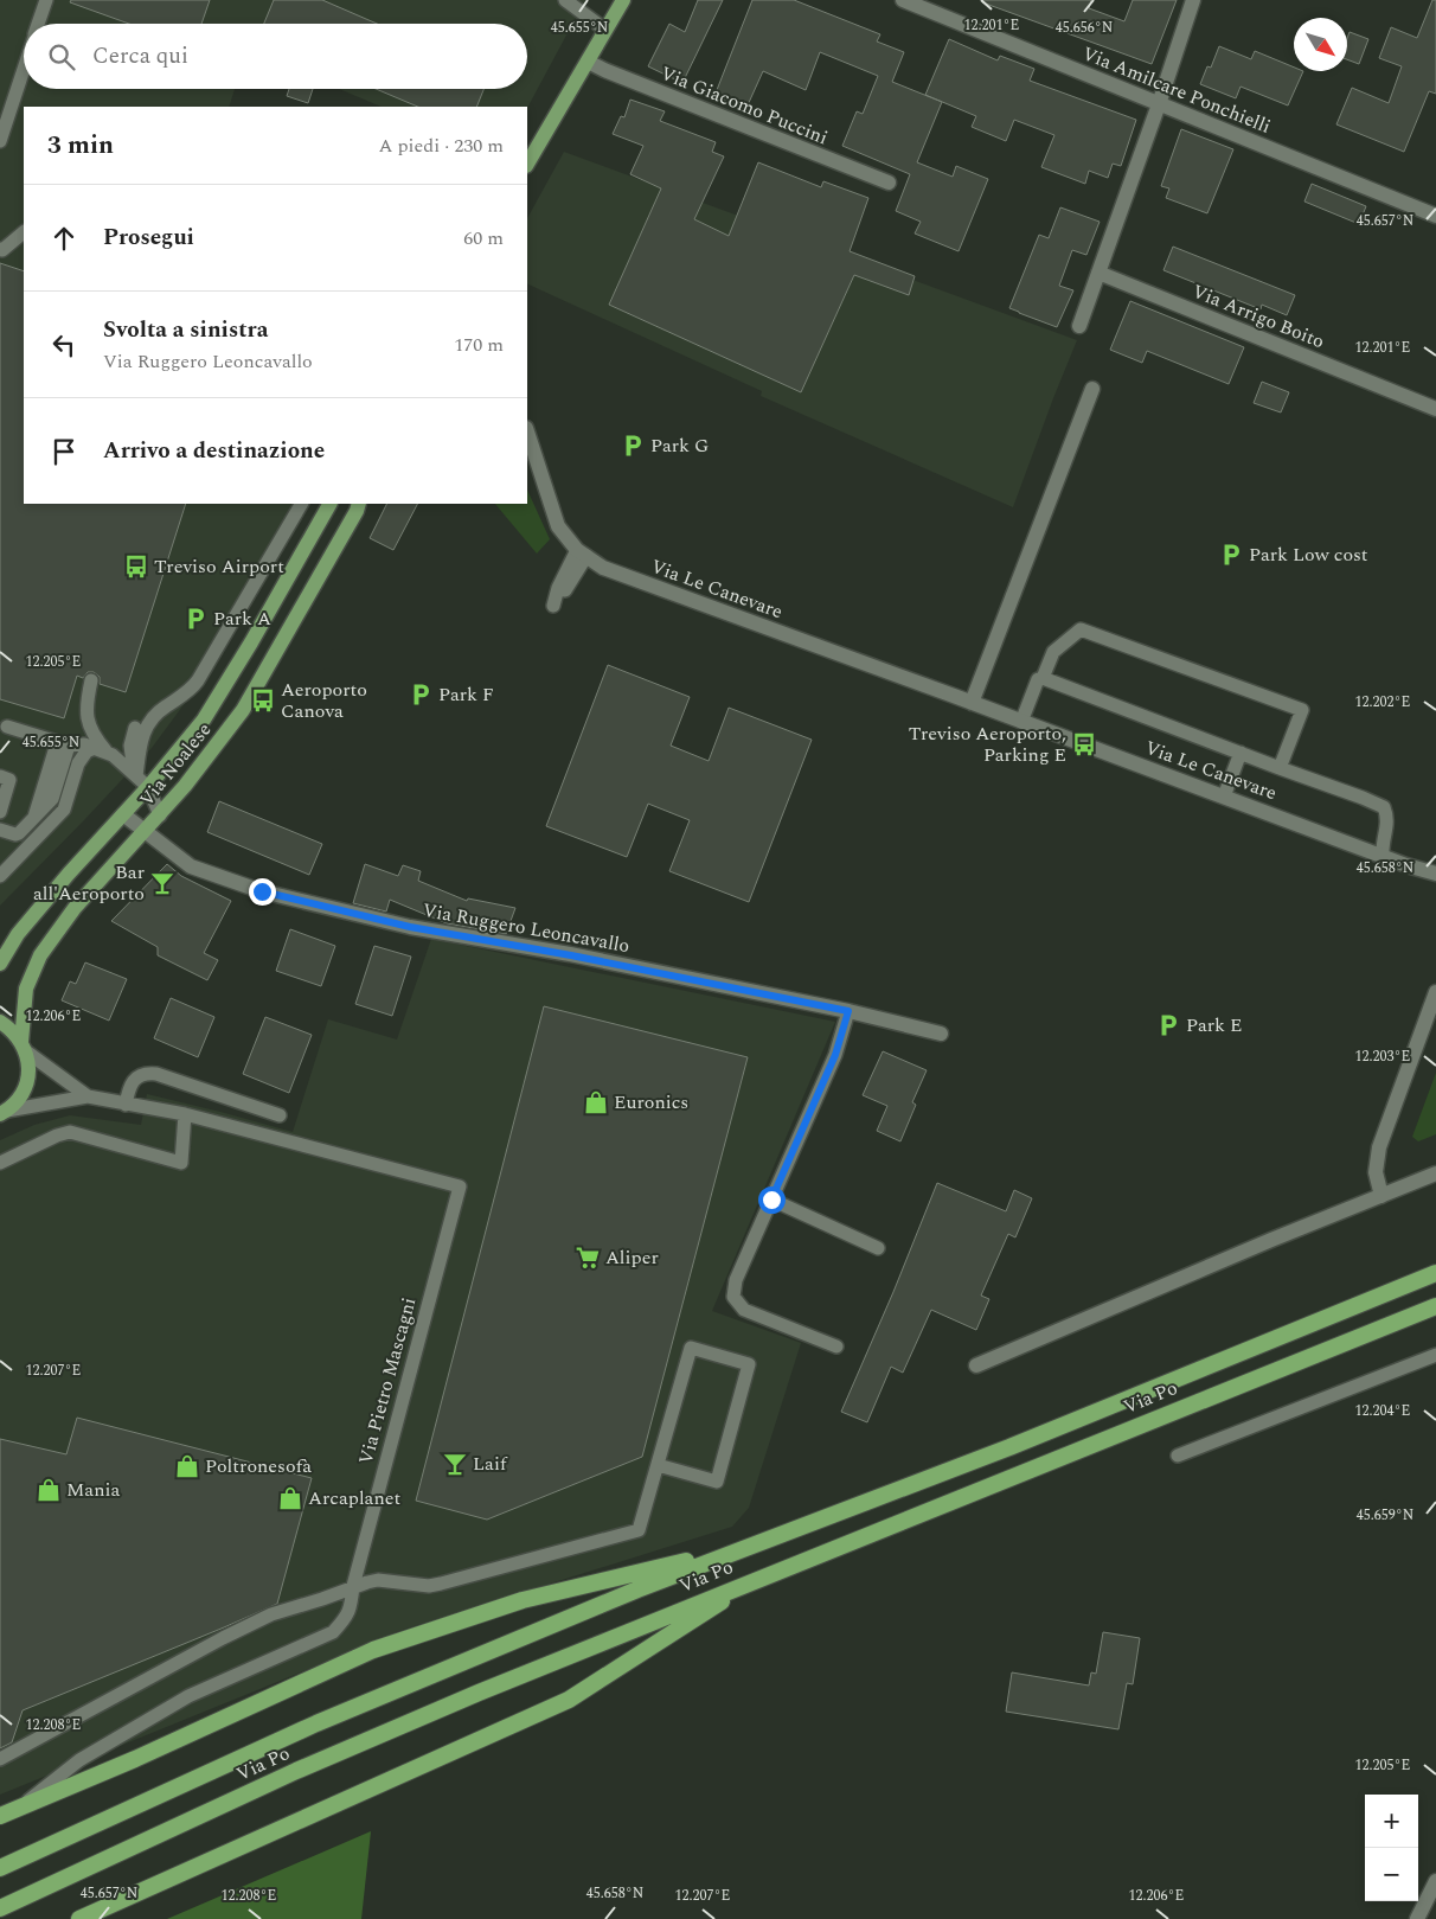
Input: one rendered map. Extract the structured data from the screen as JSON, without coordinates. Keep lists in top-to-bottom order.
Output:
{
  "streets": {
    "highway": ["Via Po"],
    "main road": ["Via Noalese"],
    "street": [
      "Via Amilcare Ponchielli",
      "Via Giacomo Puccini",
      "Via Arrigo Boito",
      "Via Le Canevare",
      "Via Ruggero Leoncavallo"
    ],
    "lane": ["Via Pietro Mascagni"]
  },
  "crossings": [
    ["Via Noalese", "Via Ruggero Leoncavallo"],
    ["Via Noalese", "Via Pietro Mascagni"]
  ],
  "places": {
    "parking": [
      "Park G",
      "Park Low cost",
      "Park A",
      "Park F",
      "Park E"
    ],
    "bus stop": ["Treviso Airport", "Aeroporto Canova", "Treviso Aeroporto, Parking E"],
    "bar": ["Bar all'Aeroporto", "Laif"],
    "shop": [
      "Euronics",
      "Poltronesofà",
      "Mania",
      "Arcaplanet"
    ],
    "supermarket": ["Aliper"]
  },
  "north": "bottom right",
  "page": {
    "search": "Cerca qui",
    "heading": ["3 min", "A piedi · 230 m"],
    "list": [
      ["Prosegui", "60 m"],
      ["Svolta a sinistra", "Via Ruggero Leoncavallo", "170 m"],
      "Arrivo a destinazione"
    ],
    "map_buttons": ["+", "−"]
  },
  "coordinates": [
    "12.201°E",
    "45.655°N",
    "45.656°N",
    "45.657°N",
    "12.205°E",
    "12.202°E",
    "45.658°N",
    "12.206°E",
    "12.203°E",
    "12.207°E",
    "12.204°E",
    "45.659°N",
    "12.208°E"
  ]
}
